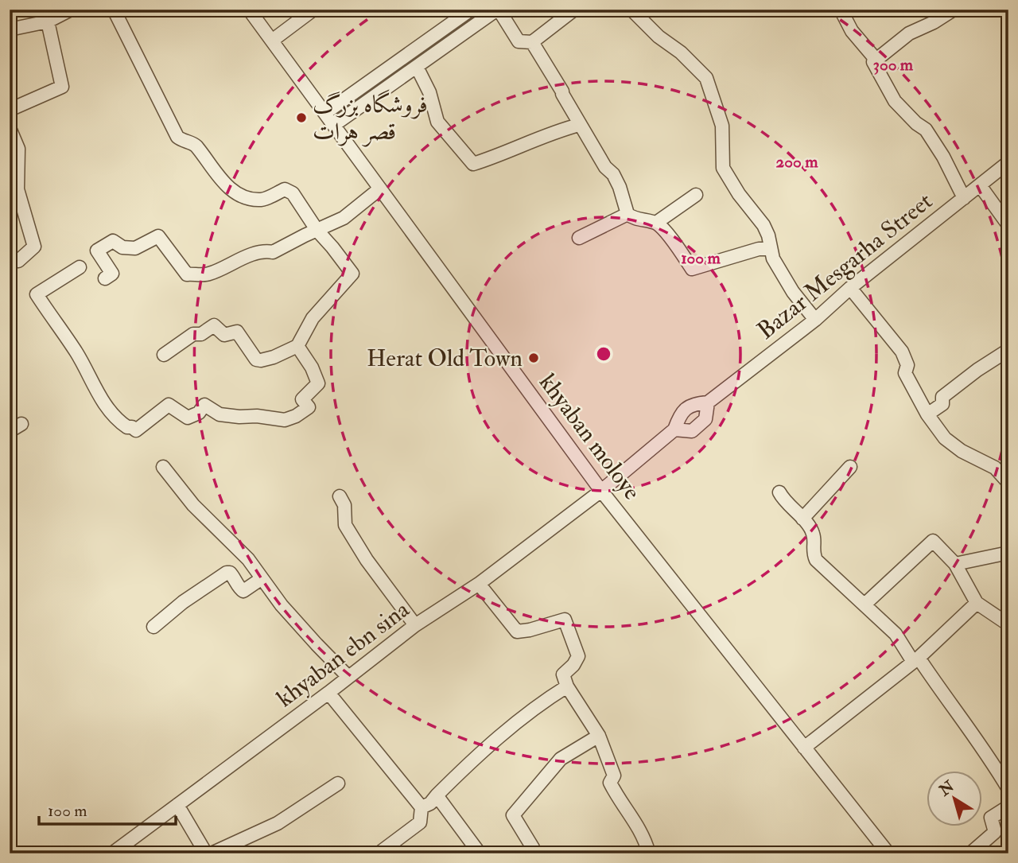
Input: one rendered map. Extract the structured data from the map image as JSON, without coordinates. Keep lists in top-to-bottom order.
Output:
{
  "streets": {
    "street": ["Bazar Mesgarha Street", "khyaban moloye", "khyaban ebn sina"]
  },
  "crossings": [
    ["Bazar Mesgarha Street", "khyaban moloye"],
    ["Bazar Mesgarha Street", "khyaban ebn sina"],
    ["khyaban moloye", "khyaban ebn sina"]
  ],
  "places": ["فروشگاه بزرگ قصر هرات", "Herat Old Town"],
  "scale_bar": "100 m",
  "north": "top left",
  "rings": ["300 m", "200 m", "100 m"]
}
